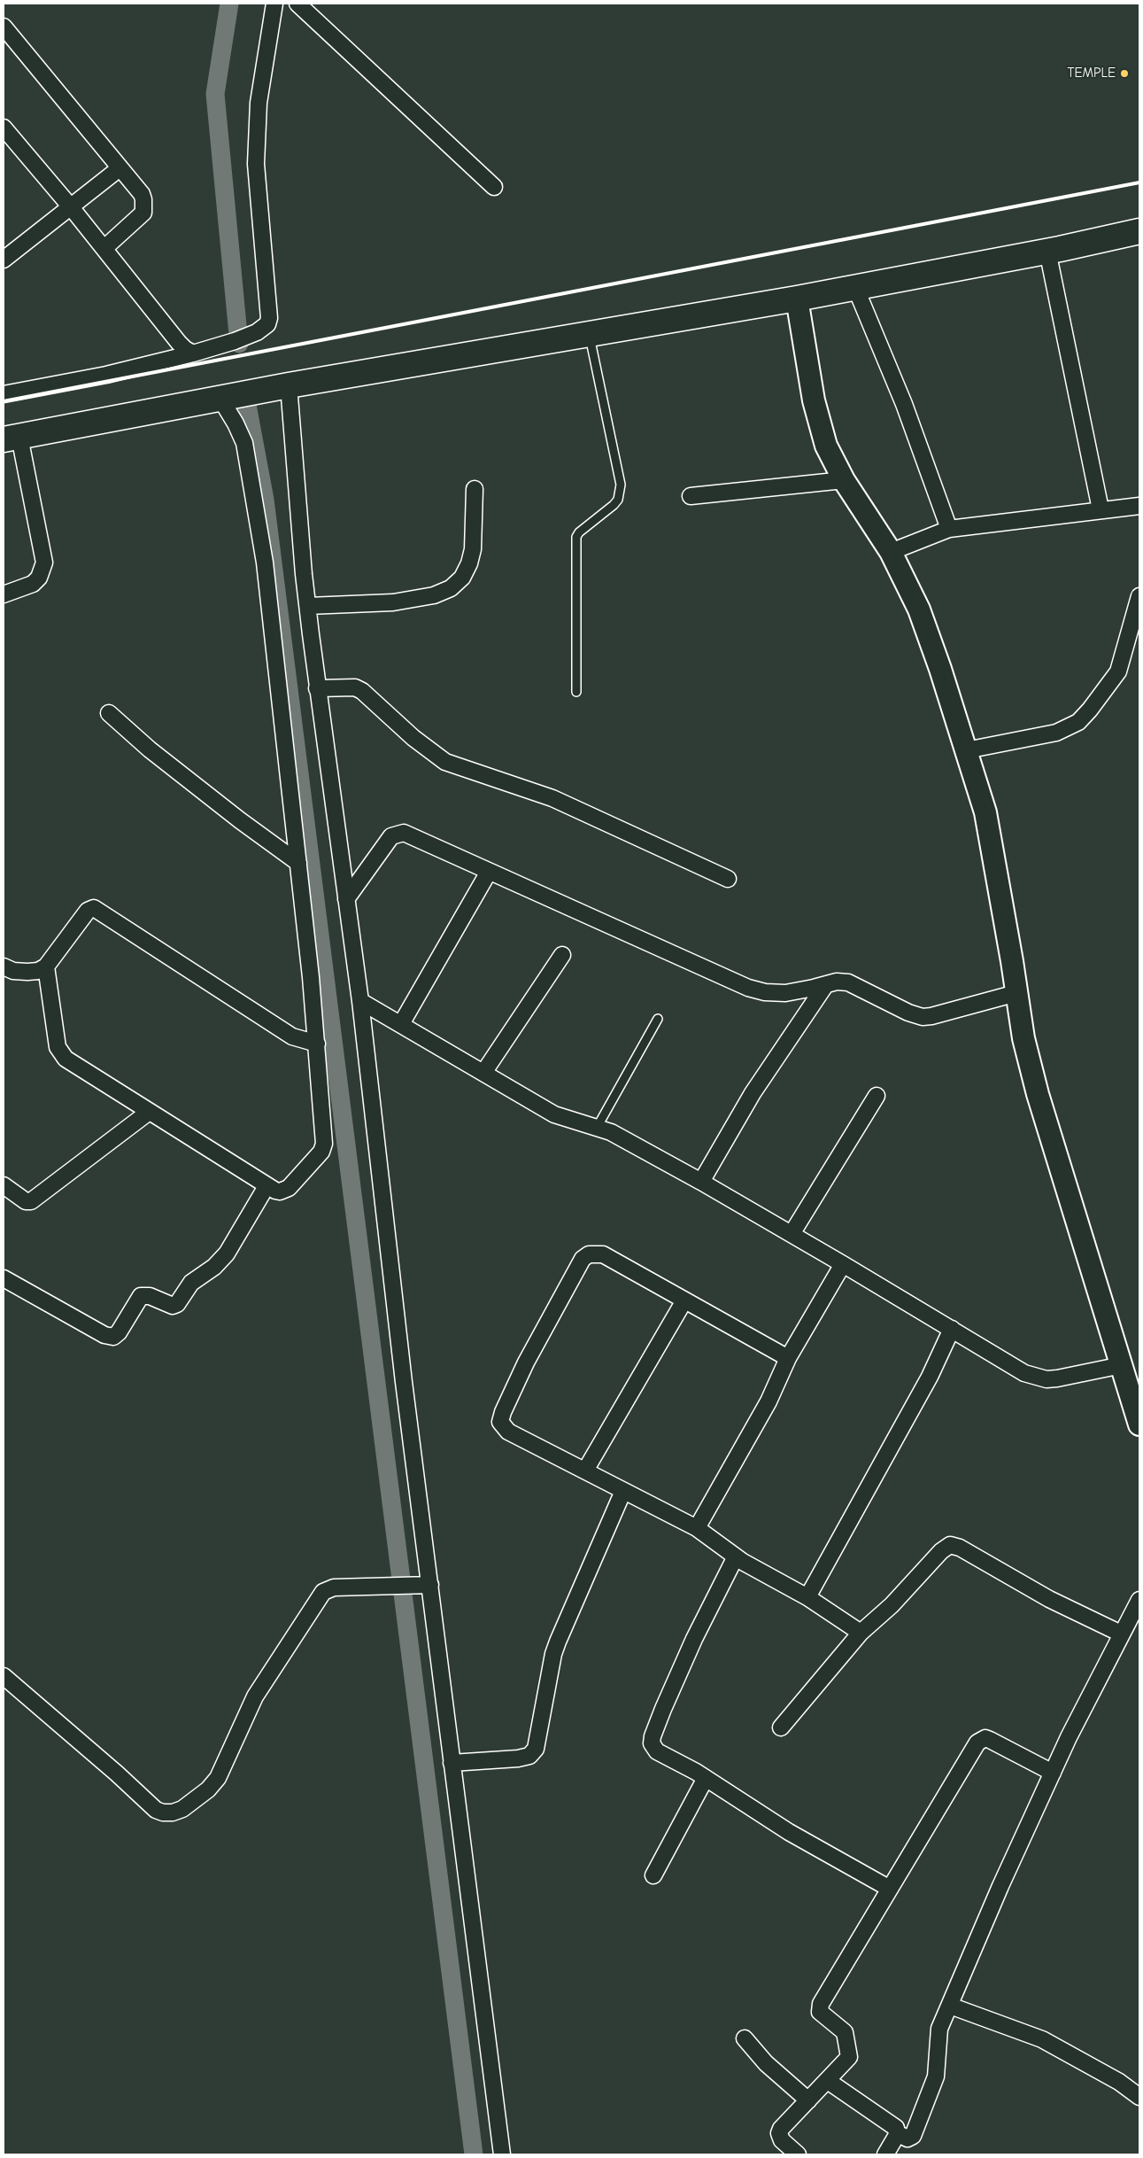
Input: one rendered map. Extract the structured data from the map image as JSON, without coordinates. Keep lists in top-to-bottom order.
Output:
{
  "places": ["TEMPLE"]
}
